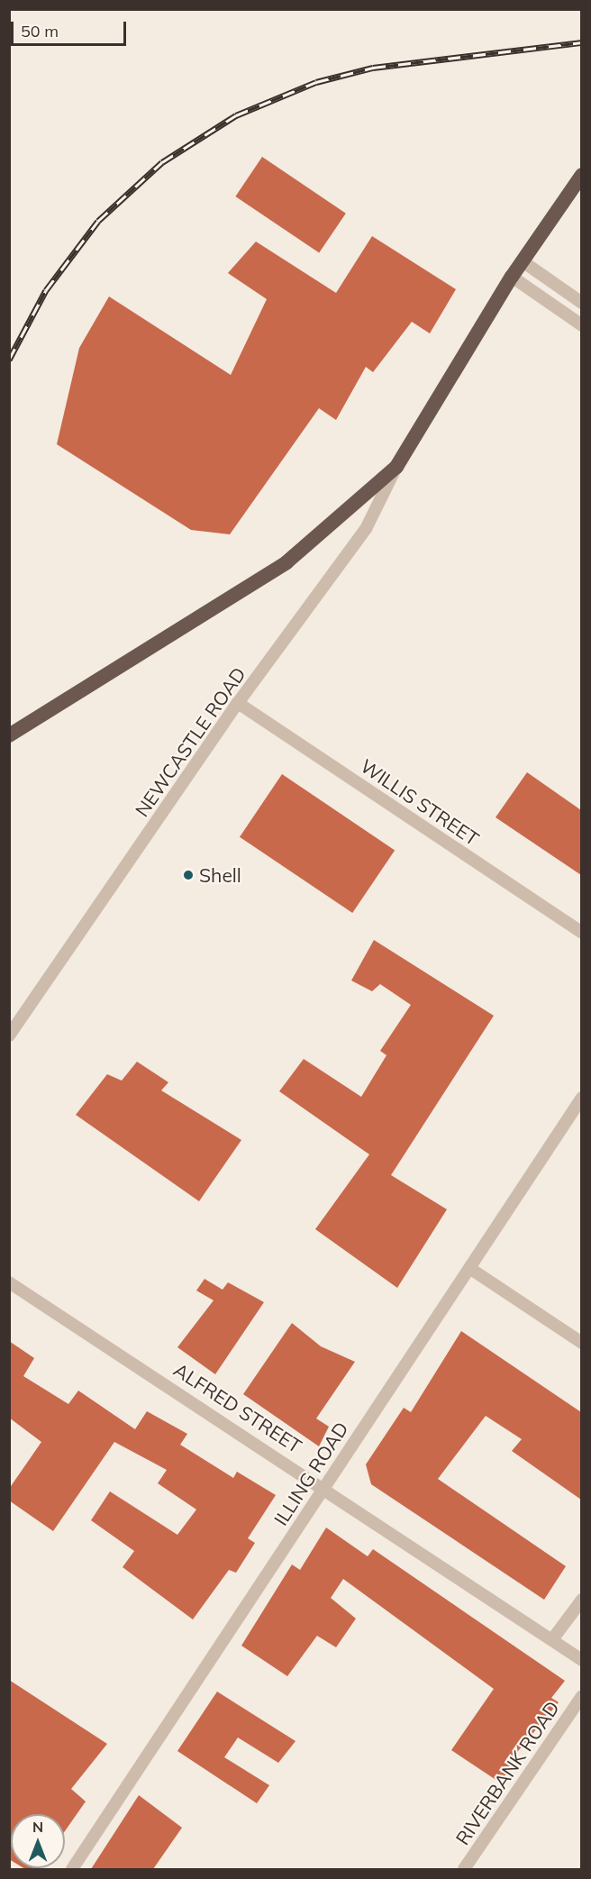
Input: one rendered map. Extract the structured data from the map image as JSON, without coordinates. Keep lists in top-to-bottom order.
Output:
{
  "streets": {
    "street": [
      "NEWCASTLE ROAD",
      "WILLIS STREET",
      "ALFRED STREET",
      "ILLING ROAD",
      "RIVERBANK ROAD"
    ]
  },
  "crossings": [
    ["NEWCASTLE ROAD", "WILLIS STREET"],
    ["ALFRED STREET", "ILLING ROAD"]
  ],
  "places": ["Shell"],
  "scale_bar": "50 m",
  "north": "top"
}
